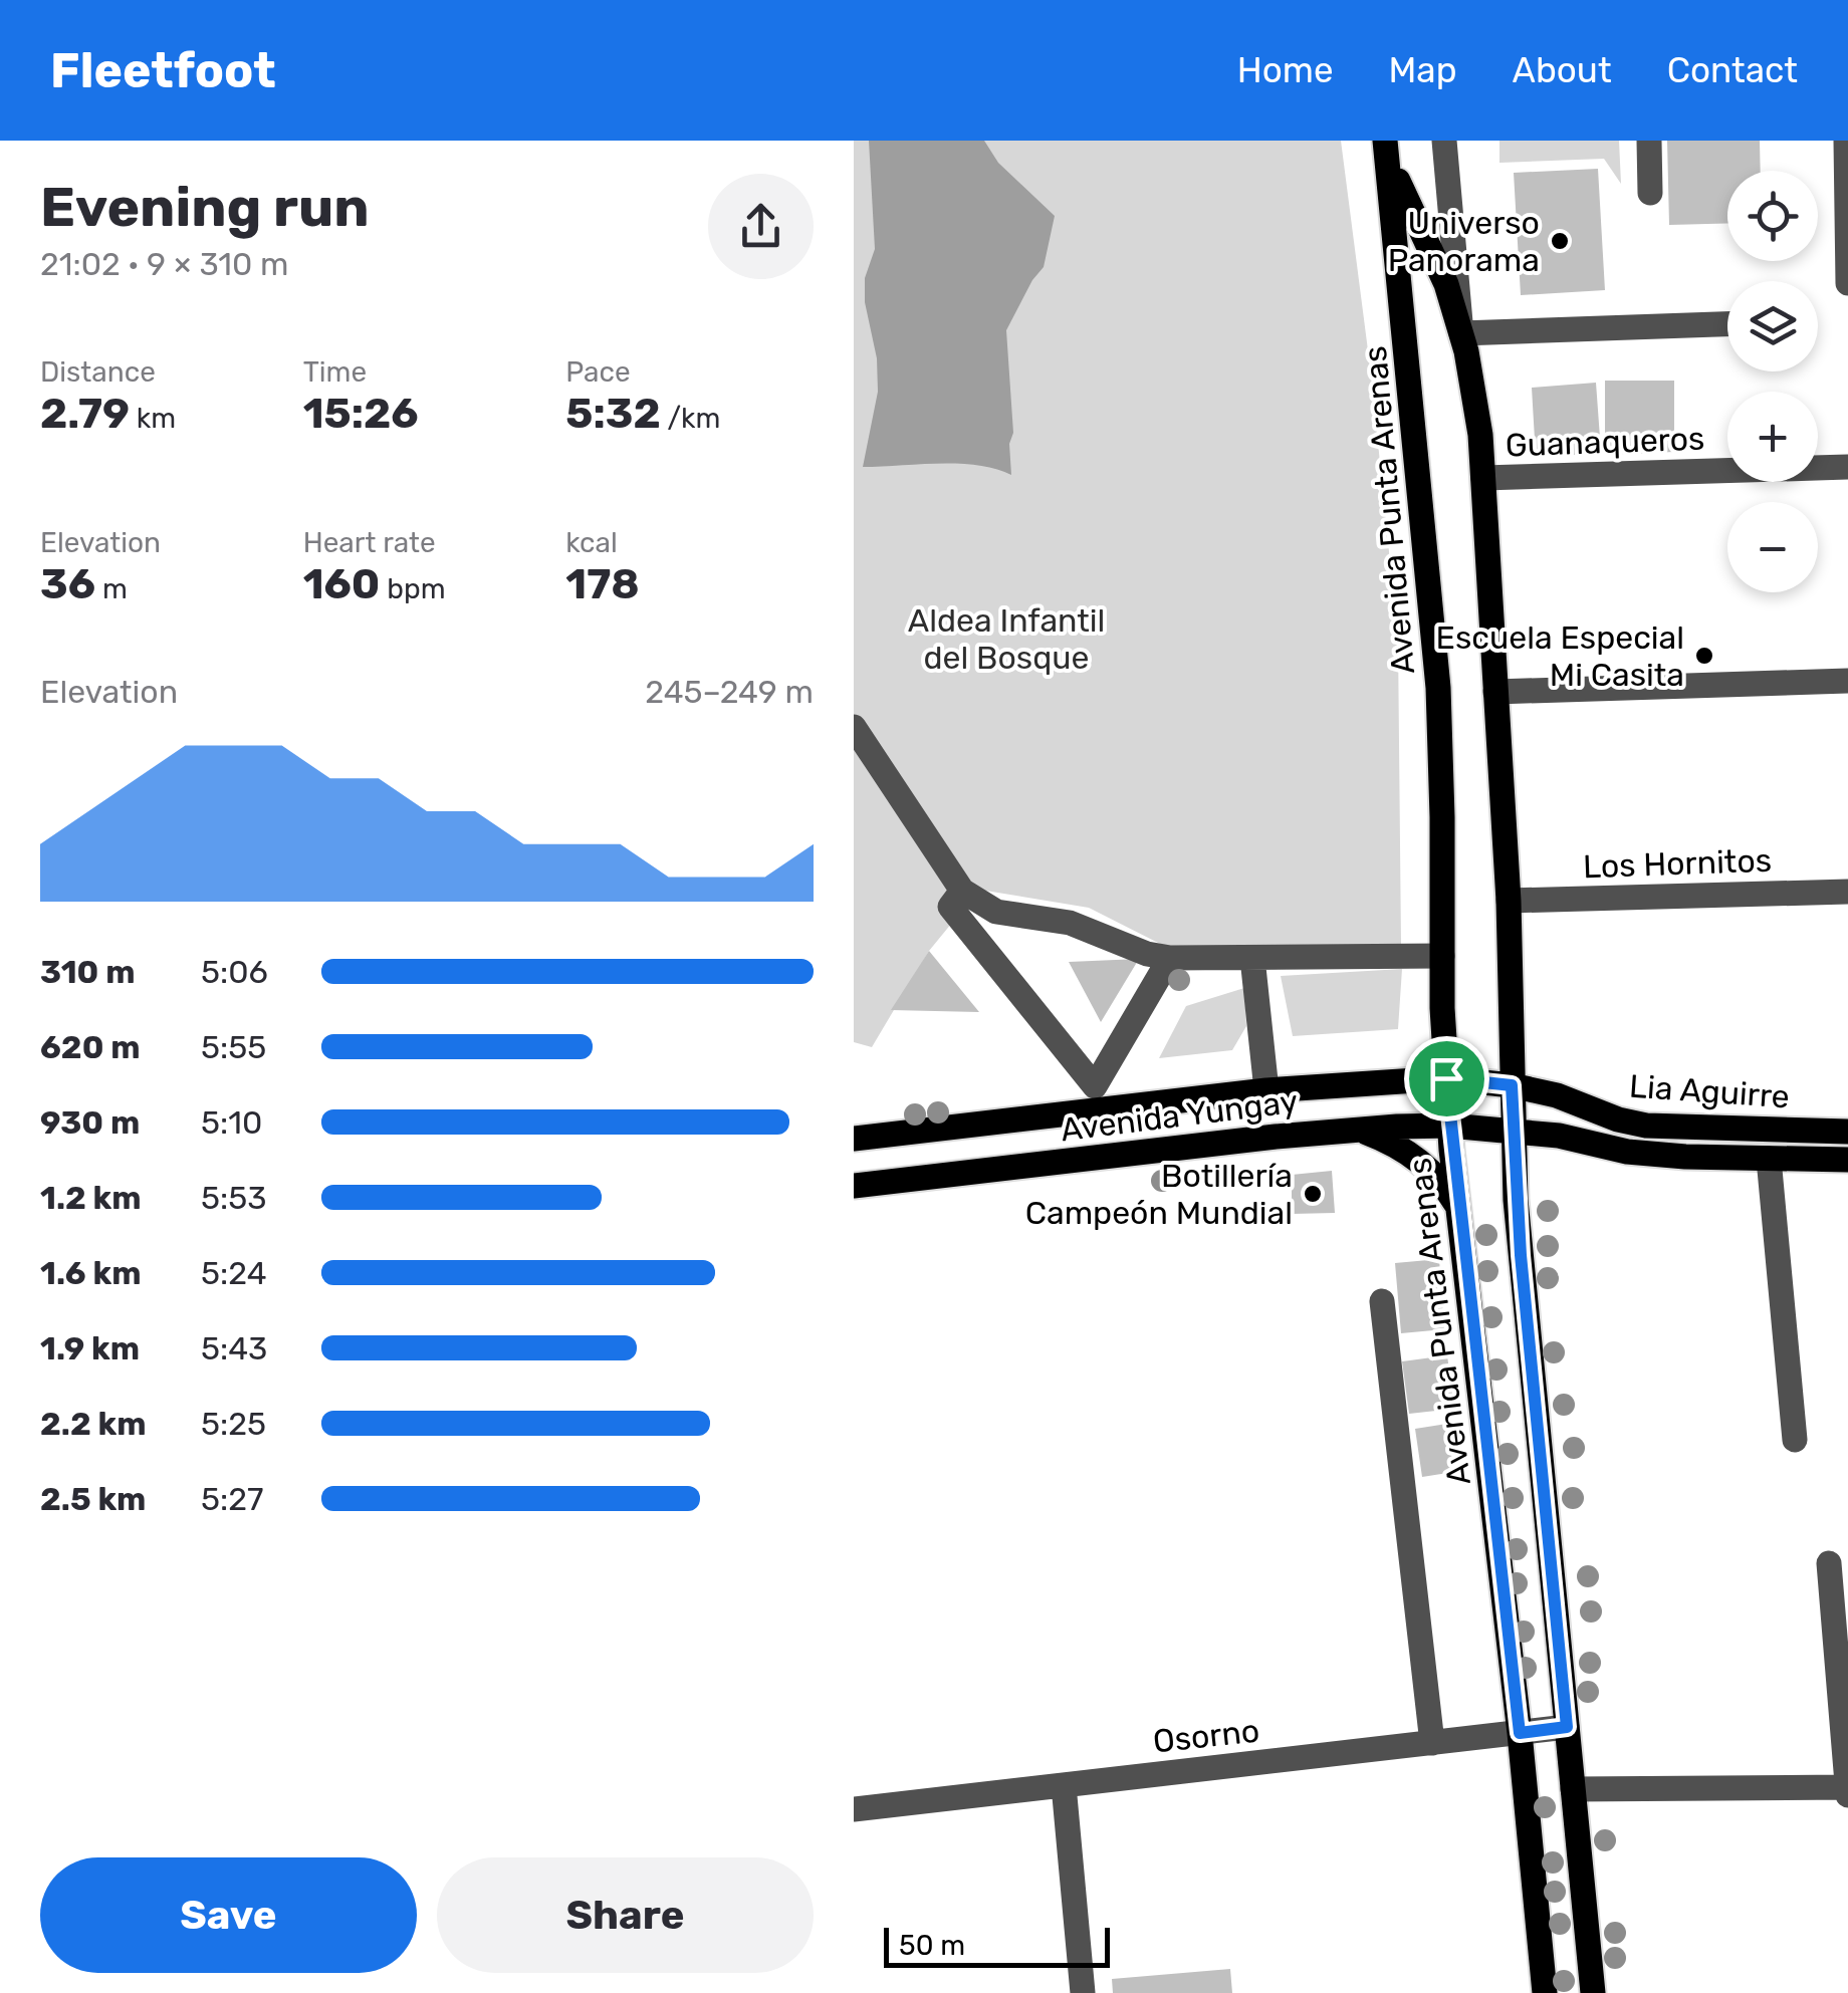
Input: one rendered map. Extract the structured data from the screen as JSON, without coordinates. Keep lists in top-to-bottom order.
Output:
{
  "streets": {
    "main road": ["Avenida Punta Arenas", "Lia Aguirre", "Avenida Yungay"],
    "street": ["Guanaqueros", "Los Hornitos", "Osorno"]
  },
  "crossings": [
    ["Guanaqueros", "Avenida Punta Arenas"],
    ["Avenida Punta Arenas", "Los Hornitos"],
    ["Avenida Punta Arenas", "Lia Aguirre"],
    ["Avenida Punta Arenas", "Avenida Yungay"],
    ["Avenida Punta Arenas", "Osorno"],
    ["Lia Aguirre", "Avenida Yungay"]
  ],
  "parks": ["Aldea Infantil del Bosque"],
  "places": ["Universo Panorama", "Escuela Especial Mi Casita", "Botillería Campeón Mundial"],
  "scale_bar": "50 m",
  "page": {
    "header": "Fleetfoot",
    "nav": [
      "Home",
      "Map",
      "About",
      "Contact"
    ],
    "heading": ["Evening run", "21:02 · 9 × 310 m"],
    "map_buttons": ["+", "−"],
    "stats": [
      ["Distance", "2.79 km"],
      ["Time", "15:26"],
      ["Pace", "5:32 /km"],
      ["Elevation", "36 m"],
      ["Heart rate", "160 bpm"],
      ["kcal", "178"]
    ],
    "chart": ["Elevation", "245–249 m"],
    "list": [
      {
        "name": "310 m",
        "note": "5:06"
      },
      {
        "name": "620 m",
        "note": "5:55"
      },
      {
        "name": "930 m",
        "note": "5:10"
      },
      {
        "name": "1.2 km",
        "note": "5:53"
      },
      {
        "name": "1.6 km",
        "note": "5:24"
      },
      {
        "name": "1.9 km",
        "note": "5:43"
      },
      {
        "name": "2.2 km",
        "note": "5:25"
      },
      {
        "name": "2.5 km",
        "note": "5:27"
      }
    ],
    "buttons": ["Save", "Share"],
    "scale": "50 m"
  }
}
